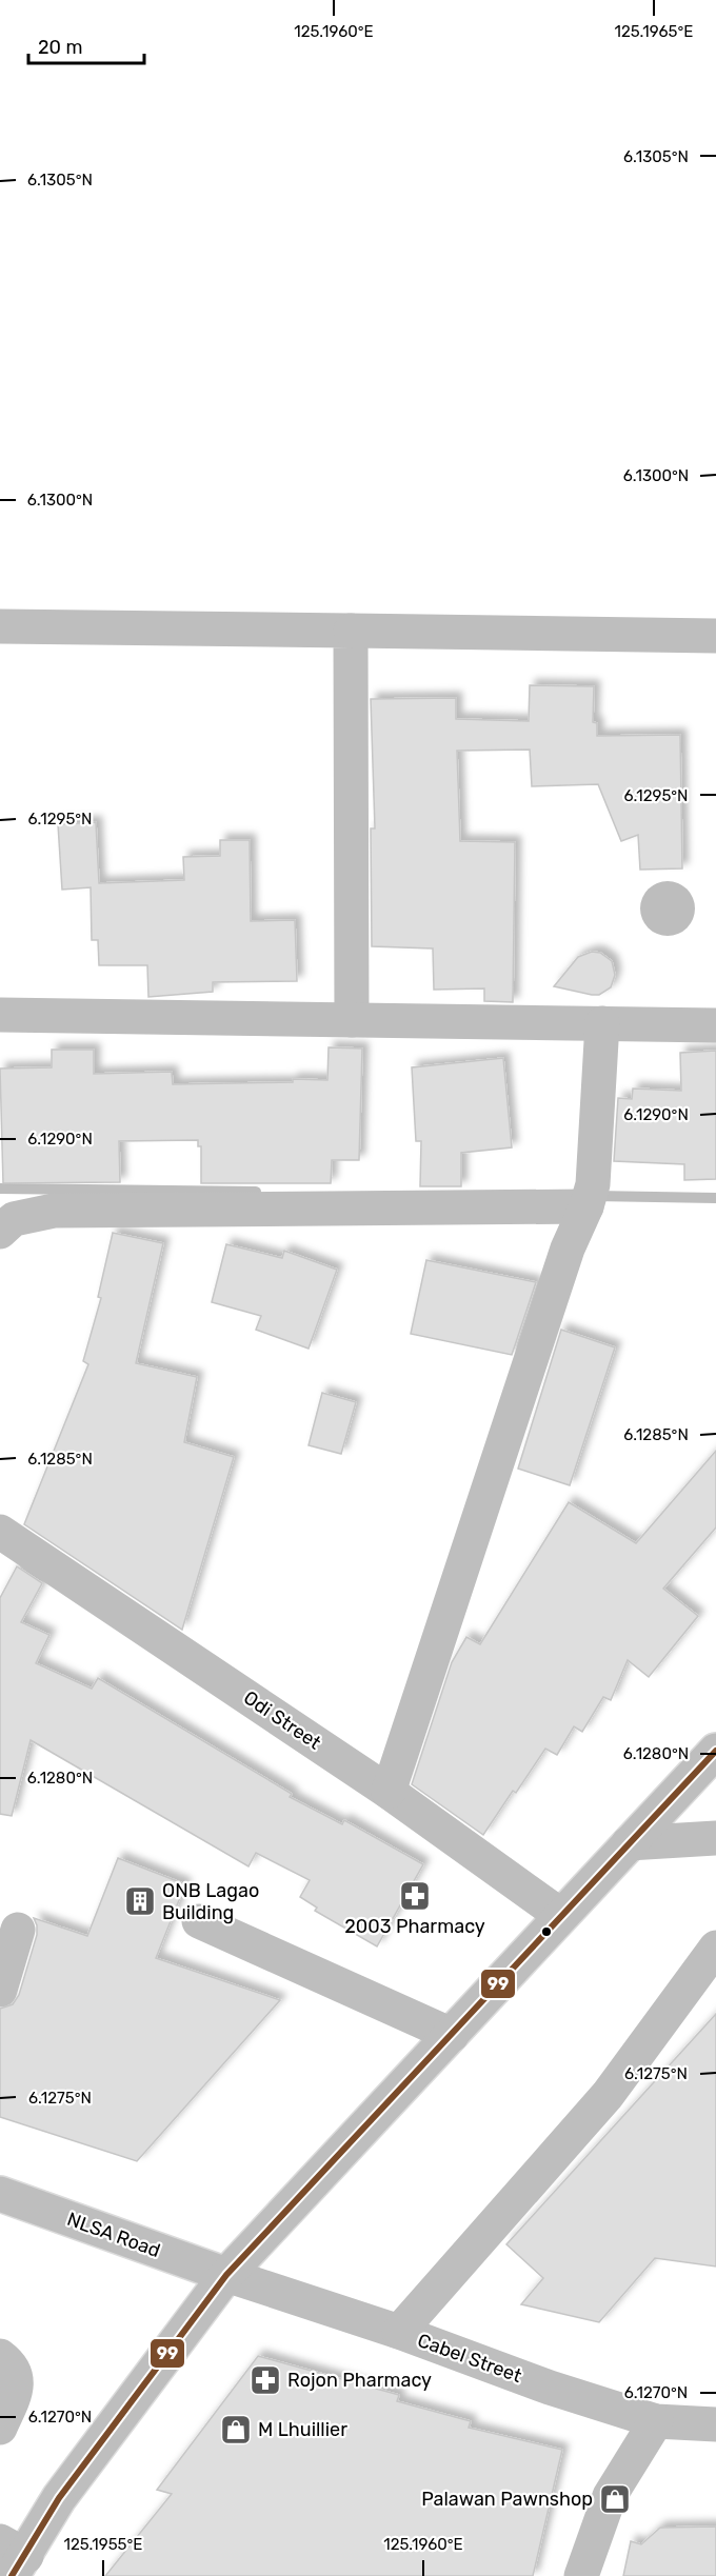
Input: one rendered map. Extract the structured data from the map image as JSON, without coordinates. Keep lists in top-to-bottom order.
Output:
{
  "streets": {
    "street": ["Odi Street", "NLSA Road", "Cabel Street"]
  },
  "crossings": [
    ["NLSA Road", "Cabel Street"]
  ],
  "places": {
    "pharmacy": ["2003 Pharmacy", "Rojon Pharmacy"],
    "building": ["ONB Lagao Building"],
    "shop": ["M Lhuillier", "Palawan Pawnshop"]
  },
  "lines": ["transit line 99"],
  "scale_bar": "20 m",
  "coordinates": [
    "125.1960°E",
    "125.1965°E",
    "6.1305°N",
    "6.1300°N",
    "6.1295°N",
    "6.1290°N",
    "6.1285°N",
    "6.1280°N",
    "6.1275°N",
    "6.1270°N",
    "125.1955°E"
  ]
}
